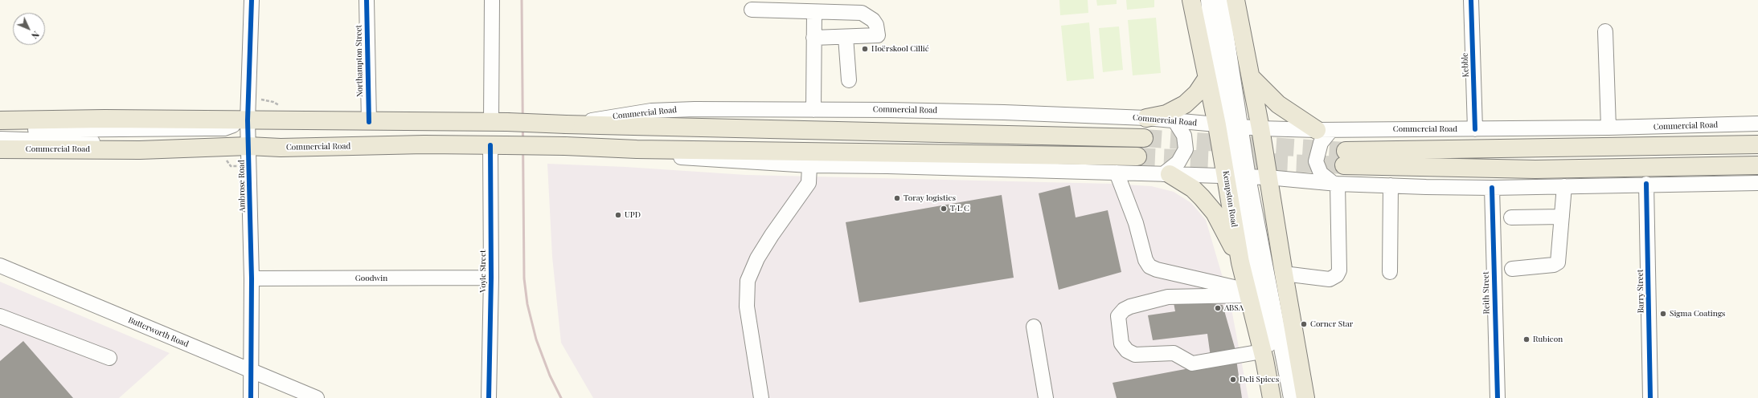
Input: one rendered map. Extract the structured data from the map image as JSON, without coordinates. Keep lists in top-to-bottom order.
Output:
{
  "streets": {
    "main road": ["Commercial Road", "Kempston Road"],
    "street": [
      "Northampton Street",
      "Kebble",
      "Ambrose Road",
      "Voyle Street",
      "Goodwin",
      "Barry Street",
      "Reith Street",
      "Butterworth Road"
    ]
  },
  "crossings": [
    ["Northampton Street", "Commercial Road"],
    ["Kebble", "Commercial Road"],
    ["Commercial Road", "Ambrose Road"],
    ["Commercial Road", "Kempston Road"],
    ["Commercial Road", "Voyle Street"],
    ["Commercial Road", "Barry Street"],
    ["Commercial Road", "Reith Street"],
    ["Ambrose Road", "Goodwin"],
    ["Ambrose Road", "Butterworth Road"],
    ["Voyle Street", "Goodwin"]
  ],
  "places": [
    "Hoërskool Cillié",
    "Toray logistics",
    "T L C",
    "UPD",
    "ABSA",
    "Sigma Coatings",
    "Corner Star",
    "Rubicon",
    "Deli Spices"
  ],
  "north": "bottom right"
}
